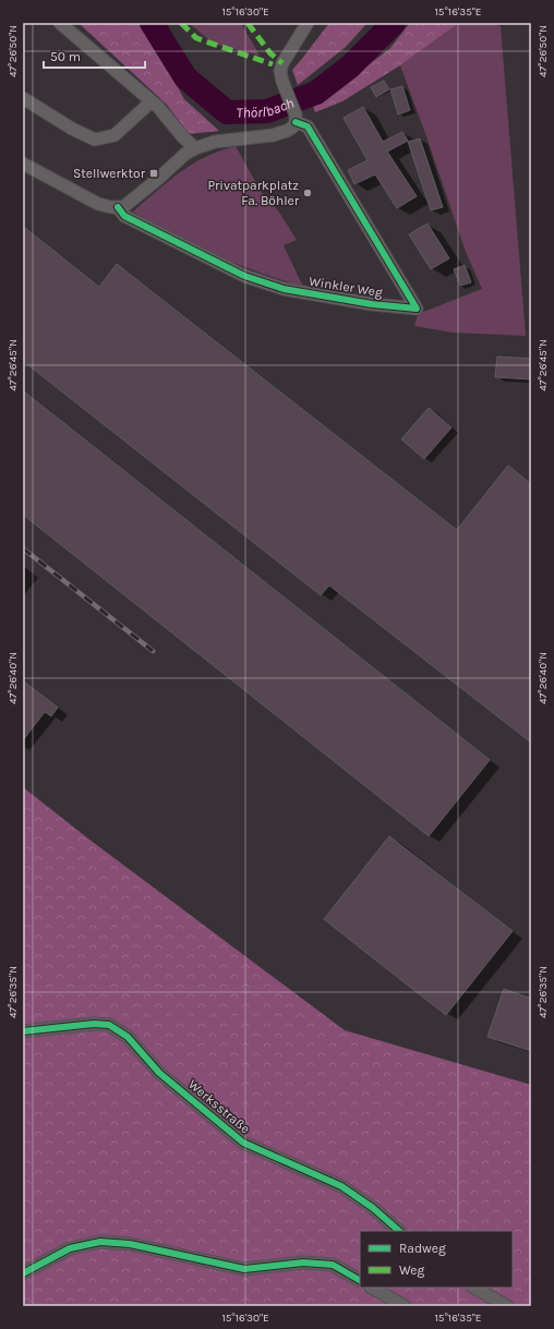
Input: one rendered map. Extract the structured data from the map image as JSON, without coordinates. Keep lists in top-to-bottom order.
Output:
{
  "streets": {
    "street": ["Winkler Weg", "Werksstraße"]
  },
  "water": ["Thörlbach"],
  "places": {
    "transit": ["Stellwerktor"],
    "other": ["Privatparkplatz Fa. Böhler"]
  },
  "legend": ["Radweg", "Weg"],
  "scale_bar": "50 m",
  "coordinates": [
    "15°16'30\"E",
    "15°16'35\"E",
    "47°26'50\"N",
    "47°26'45\"N",
    "47°26'40\"N",
    "47°26'35\"N"
  ]
}
